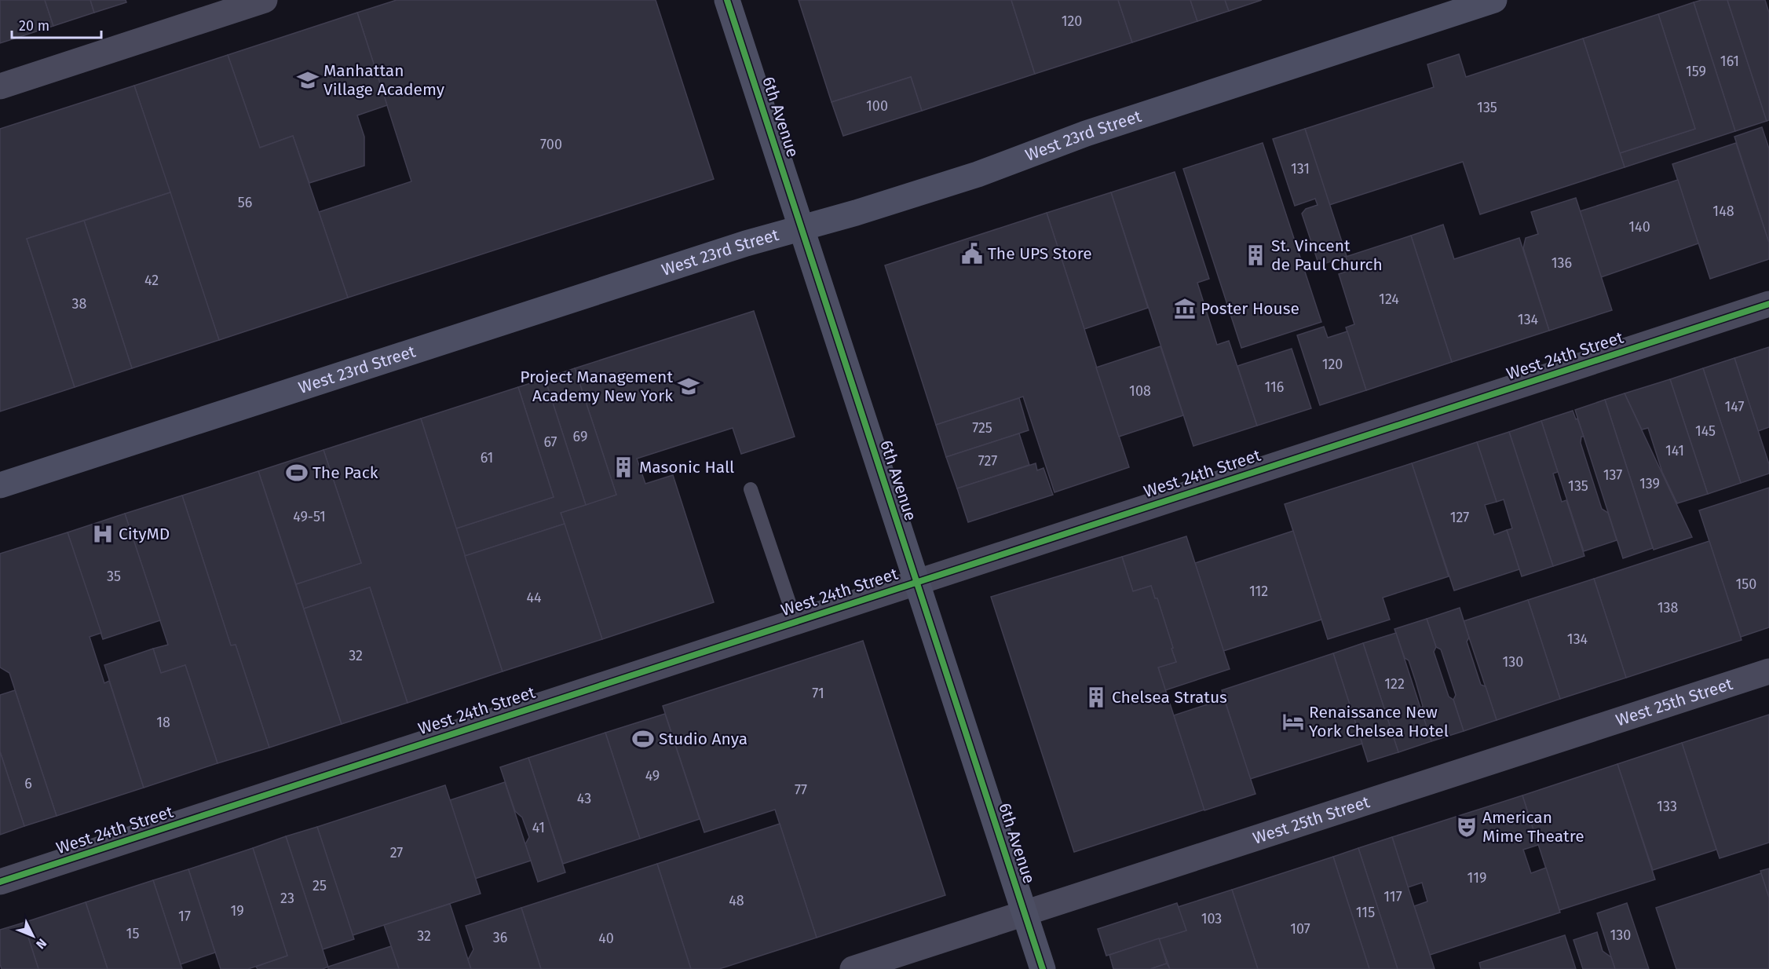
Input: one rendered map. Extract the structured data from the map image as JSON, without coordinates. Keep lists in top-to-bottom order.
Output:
{
  "streets": {
    "main road": ["6th Avenue", "West 23rd Street"],
    "street": ["West 24th Street", "West 25th Street"]
  },
  "crossings": [
    ["6th Avenue", "West 23rd Street"],
    ["6th Avenue", "West 24th Street"],
    ["6th Avenue", "West 25th Street"]
  ],
  "places": {
    "school or university": ["Manhattan Village Academy", "Project Management Academy New York"],
    "public building": ["The UPS Store"],
    "building": ["St. Vincent de Paul Church", "Masonic Hall", "Chelsea Stratus"],
    "museum": ["Poster House"],
    "sports": ["The Pack", "Studio Anya"],
    "hospital": ["CityMD"],
    "hotel": ["Renaissance New York Chelsea Hotel"],
    "theatre": ["American Mime Theatre"]
  },
  "house_numbers": [
    "120",
    "161",
    "159",
    "100",
    "135",
    "700",
    "131",
    "56",
    "148",
    "140",
    "136",
    "42",
    "124",
    "38",
    "134",
    "120",
    "116",
    "108",
    "147",
    "725",
    "145",
    "69",
    "67",
    "141",
    "61",
    "727",
    "137",
    "139",
    "135",
    "49-51",
    "127",
    "35",
    "150",
    "112",
    "44",
    "138",
    "134",
    "32",
    "130",
    "122",
    "71",
    "18",
    "49",
    "6",
    "77",
    "43",
    "133",
    "41",
    "27",
    "119",
    "25",
    "117",
    "23",
    "48",
    "19",
    "115",
    "17",
    "103",
    "107",
    "15",
    "130",
    "32",
    "36",
    "40"
  ],
  "scale_bar": "20 m",
  "north": "bottom right"
}
